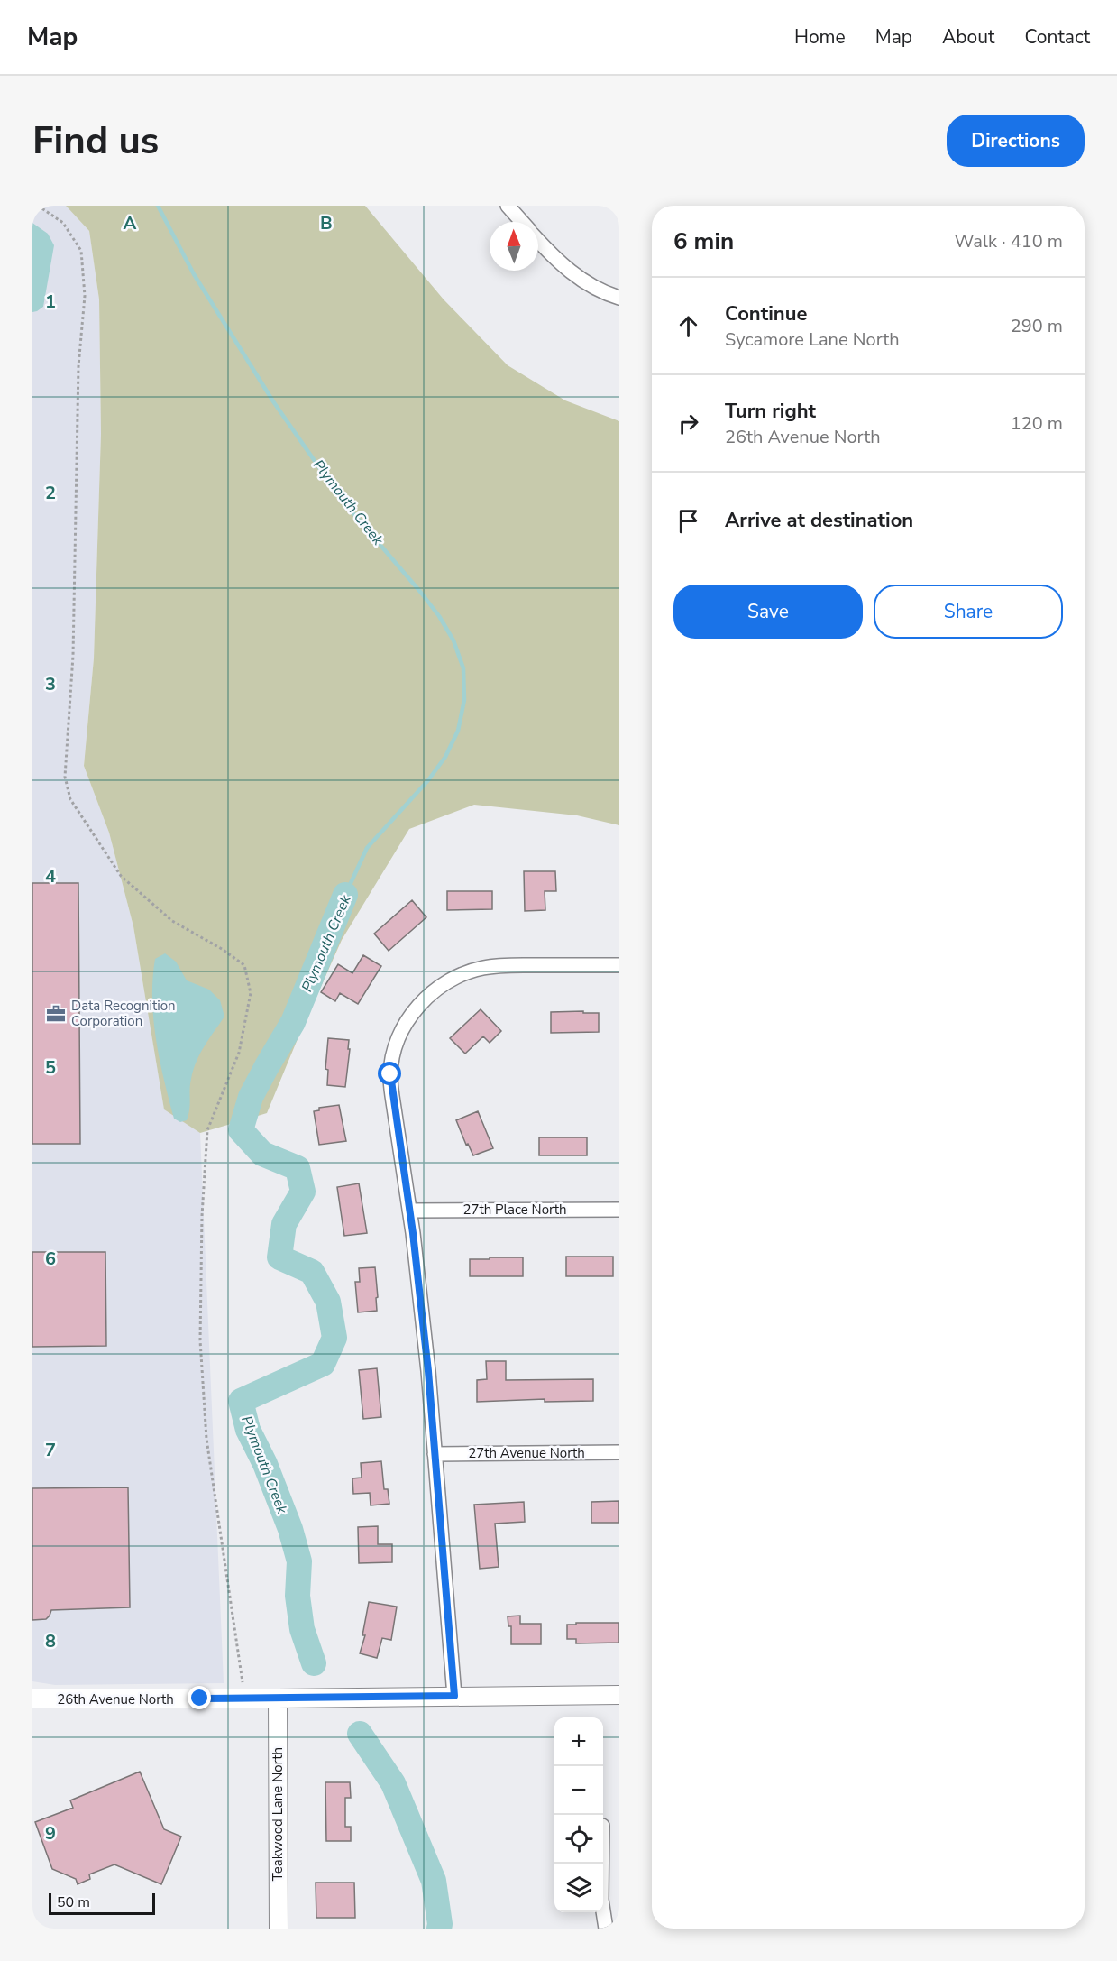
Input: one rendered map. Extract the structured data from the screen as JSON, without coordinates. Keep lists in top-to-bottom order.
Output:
{
  "streets": {
    "street": [
      "27th Place North",
      "27th Avenue North",
      "26th Avenue North",
      "Teakwood Lane North"
    ]
  },
  "crossings": [
    ["26th Avenue North", "Teakwood Lane North"]
  ],
  "water": ["Plymouth Creek"],
  "places": {
    "office": ["Data Recognition Corporation"]
  },
  "scale_bar": "50 m",
  "north": "top",
  "page": {
    "header": "Map",
    "nav": [
      "Home",
      "Map",
      "About",
      "Contact"
    ],
    "buttons": [
      "Directions",
      ["Save", "Share"]
    ],
    "title": "Find us",
    "heading": ["6 min", "Walk · 410 m"],
    "list": [
      ["Continue", "Sycamore Lane North", "290 m"],
      ["Turn right", "26th Avenue North", "120 m"],
      "Arrive at destination"
    ],
    "map_buttons": ["+", "−"],
    "scale": "50 m"
  },
  "grid": {
    "columns": ["A", "B"],
    "rows": [
      "1",
      "2",
      "3",
      "4",
      "5",
      "6",
      "7",
      "8",
      "9"
    ]
  }
}
